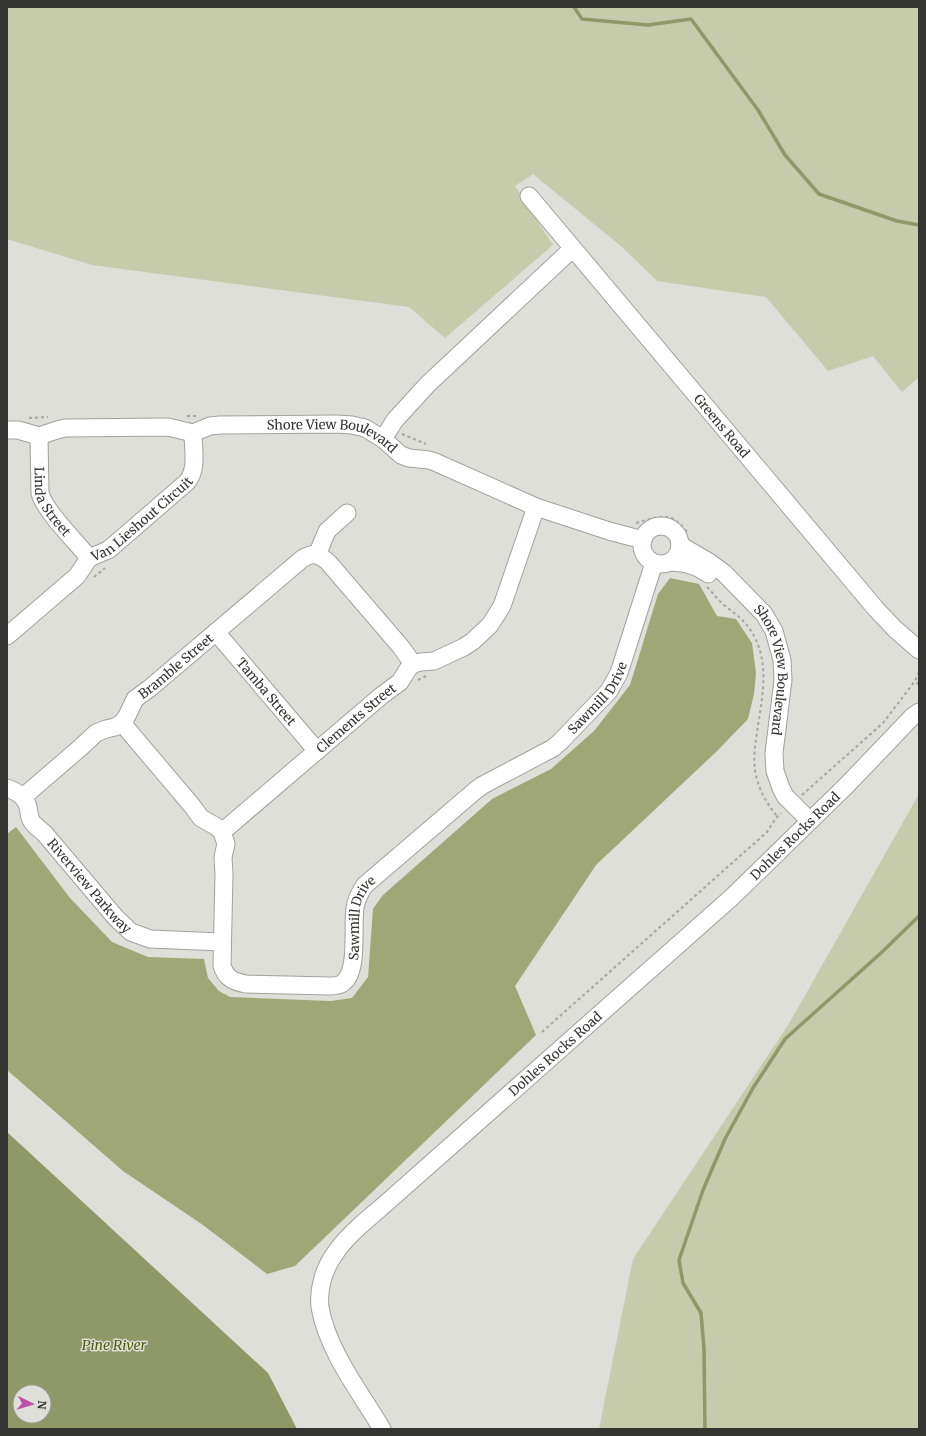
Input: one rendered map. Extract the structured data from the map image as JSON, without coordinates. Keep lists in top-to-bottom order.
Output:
{
  "streets": {
    "street": [
      "Greens Road",
      "Shore View Boulevard",
      "Linda Street",
      "Van Lieshout Circuit",
      "Bramble Street",
      "Tamba Street",
      "Sawmill Drive",
      "Clements Street",
      "Dohles Rocks Road",
      "Riverview Parkway"
    ]
  },
  "crossings": [
    ["Shore View Boulevard", "Van Lieshout Circuit"],
    ["Shore View Boulevard", "Sawmill Drive"],
    ["Shore View Boulevard", "Dohles Rocks Road"],
    ["Linda Street", "Van Lieshout Circuit"],
    ["Bramble Street", "Tamba Street"],
    ["Tamba Street", "Clements Street"],
    ["Sawmill Drive", "Clements Street"],
    ["Sawmill Drive", "Riverview Parkway"]
  ],
  "water": ["Pine River"],
  "north": "right"
}
